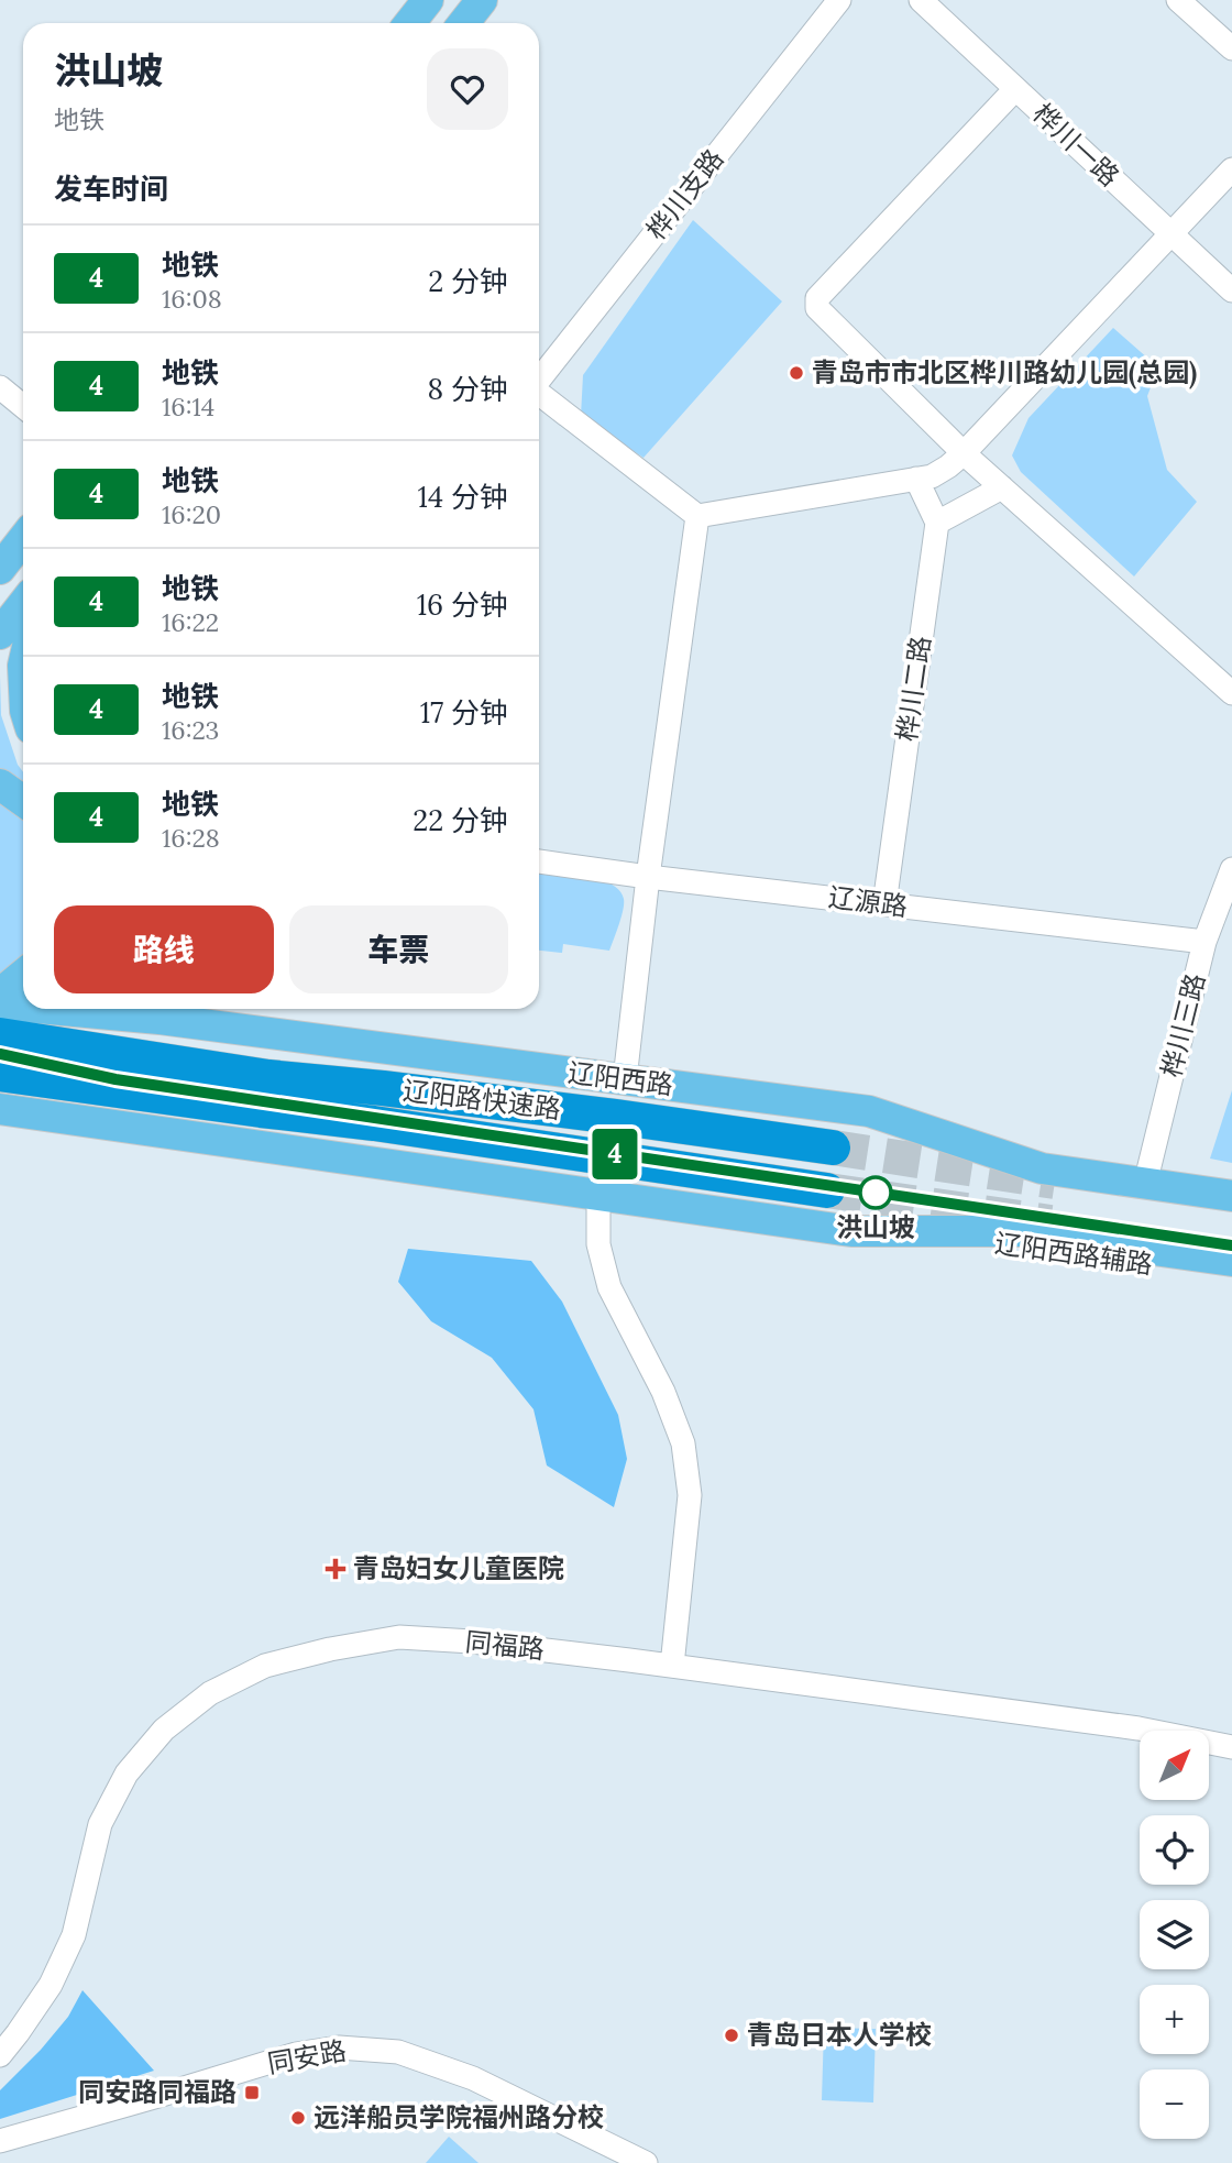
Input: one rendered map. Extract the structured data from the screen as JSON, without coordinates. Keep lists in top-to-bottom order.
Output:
{
  "streets": {
    "highway": ["辽阳路快速路"],
    "main road": ["辽阳西路", "辽阳西路辅路"],
    "street": [
      "桦川一路",
      "桦川支路",
      "桦川二路",
      "辽源路",
      "桦川三路",
      "同福路",
      "同安路"
    ]
  },
  "crossings": [
    ["桦川二路", "辽源路"],
    ["辽源路", "桦川三路"],
    ["桦川三路", "辽阳西路"]
  ],
  "places": {
    "other": [
      "青岛市市北区桦川路幼儿园(总园)",
      "洪山坡",
      "青岛日本人学校",
      "远洋船员学院福州路分校"
    ],
    "health": ["青岛妇女儿童医院"],
    "transit": ["同安路同福路"]
  },
  "lines": ["metro line 4"],
  "north": "top right",
  "page": {
    "on_map": "4",
    "heading": [
      ["洪山坡", "地铁"],
      "发车时间"
    ],
    "list": [
      {
        "mark": "4",
        "name": "地铁",
        "note": "16:08",
        "value": "2 分钟"
      },
      {
        "mark": "4",
        "name": "地铁",
        "note": "16:14",
        "value": "8 分钟"
      },
      {
        "mark": "4",
        "name": "地铁",
        "note": "16:20",
        "value": "14 分钟"
      },
      {
        "mark": "4",
        "name": "地铁",
        "note": "16:22",
        "value": "16 分钟"
      },
      {
        "mark": "4",
        "name": "地铁",
        "note": "16:23",
        "value": "17 分钟"
      },
      {
        "mark": "4",
        "name": "地铁",
        "note": "16:28",
        "value": "22 分钟"
      }
    ],
    "buttons": ["路线", "车票"],
    "map_buttons": ["+", "−"]
  }
}
